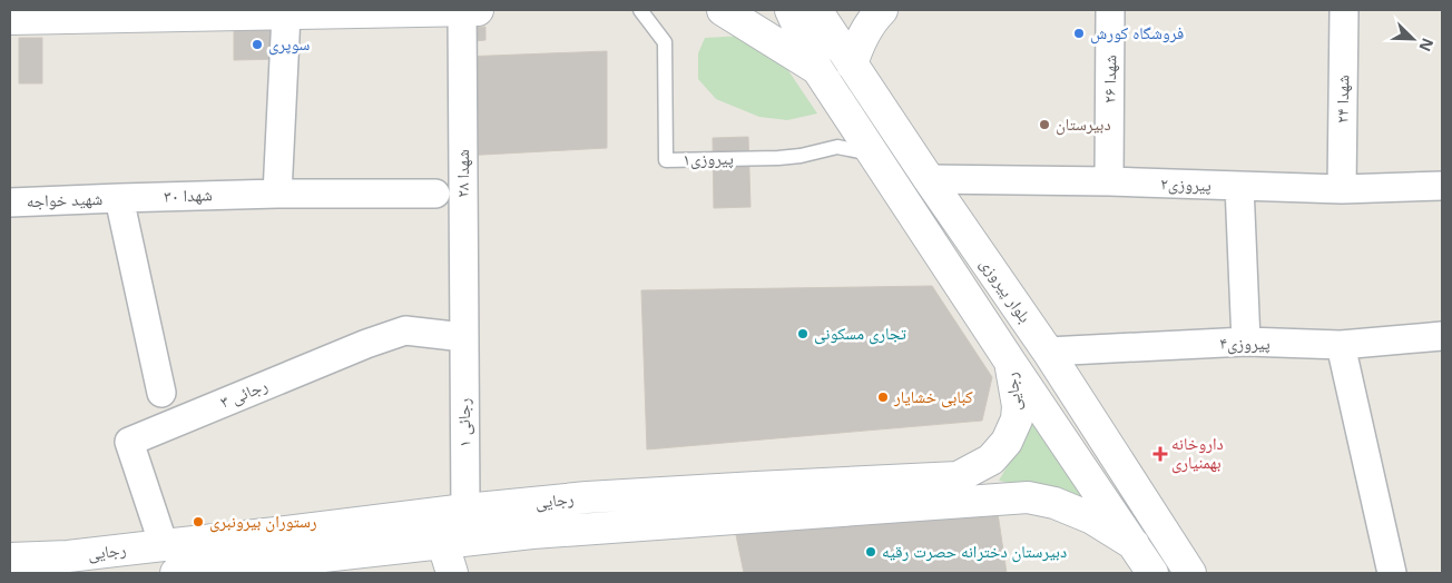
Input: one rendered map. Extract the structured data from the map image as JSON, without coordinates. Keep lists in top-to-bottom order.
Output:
{
  "streets": {
    "main road": ["بلوار پیروزی", "رجایی"],
    "street": [
      "شهدا ۲۶",
      "شهدا ۲۴",
      "شهدا ۲۸",
      "پیروزی۲",
      "شهدا ۳۰",
      "شهید خواجه",
      "پیروزی۴",
      "رجائی ۳",
      "رجائی ۱"
    ],
    "lane": ["پیروزی۱"]
  },
  "crossings": [
    ["شهدا ۲۶", "پیروزی۲"],
    ["شهدا ۲۴", "پیروزی۲"],
    ["پیروزی۱", "بلوار پیروزی"],
    ["شهدا ۲۸", "رجائی ۳"],
    ["شهدا ۲۸", "رجائی ۱"],
    ["پیروزی۲", "بلوار پیروزی"],
    ["شهدا ۳۰", "شهید خواجه"],
    ["بلوار پیروزی", "پیروزی۴"],
    ["بلوار پیروزی", "رجایی"],
    ["رجایی", "رجائی ۳"],
    ["رجایی", "رجائی ۱"],
    ["رجائی ۳", "رجائی ۱"]
  ],
  "places": {
    "other": [
      "فروشگاه کورش",
      "سوپری",
      "دبیرستان",
      "تجاری مسکونی",
      "کبابی خشایار",
      "رستوران بیرونبری",
      "دبیرستان دخترانه حصرت رقیه"
    ],
    "health": ["داروخانه بهمنیاری"]
  },
  "north": "bottom right"
}
